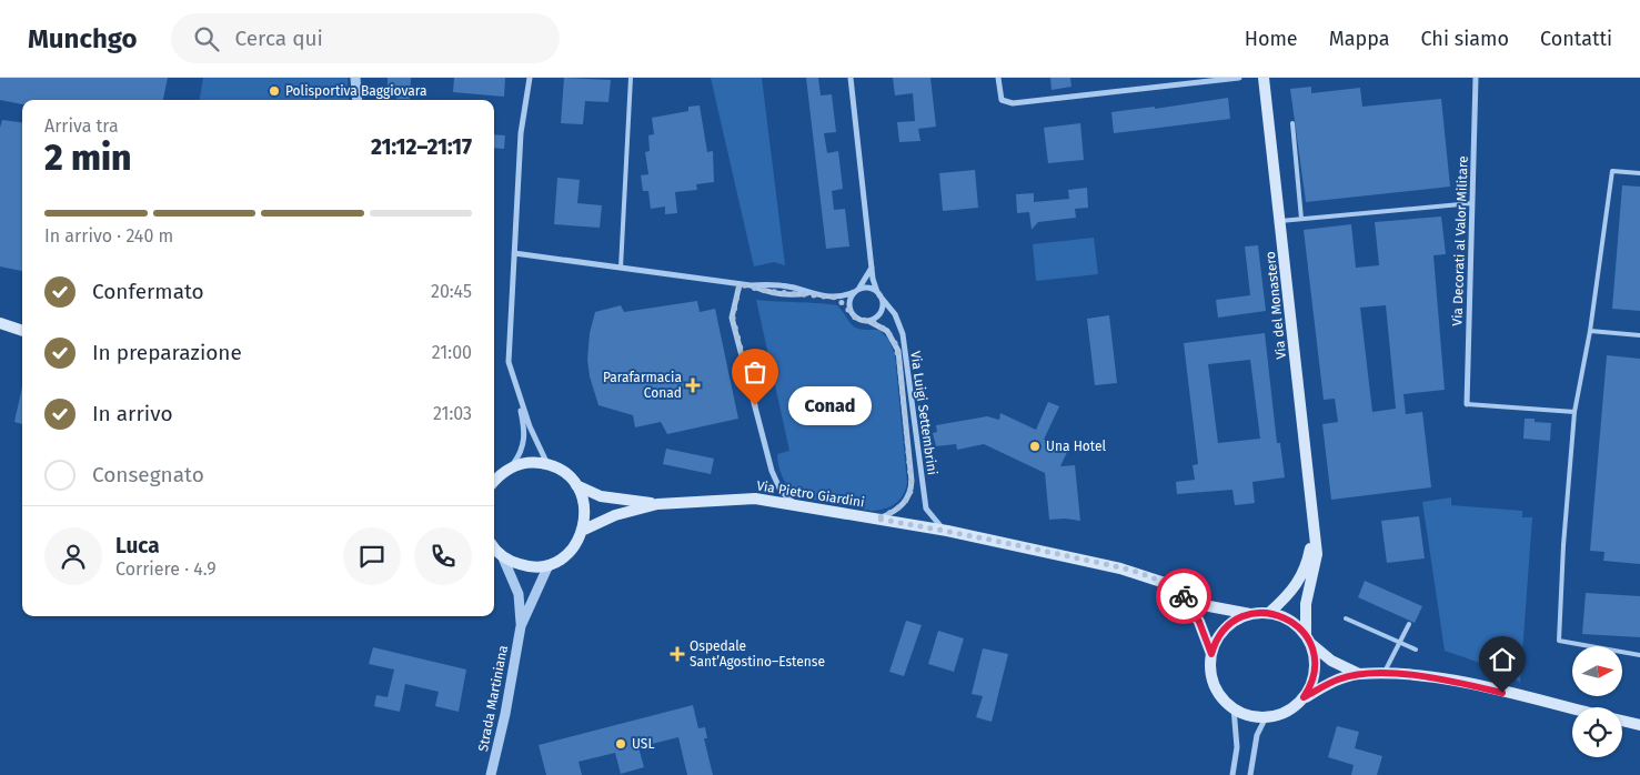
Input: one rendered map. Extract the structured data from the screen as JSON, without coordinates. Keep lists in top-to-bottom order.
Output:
{
  "streets": {
    "main road": ["Via del Monastero", "Via Pietro Giardini"],
    "street": ["Via Decorati al Valor Militare", "Via Luigi Settembrini", "Strada Martiniana"]
  },
  "crossings": [
    ["Via del Monastero", "Via Pietro Giardini"],
    ["Via Luigi Settembrini", "Via Pietro Giardini"]
  ],
  "places": {
    "other": [
      "Polisportiva Baggiovara",
      "Conad",
      "Una Hotel",
      "USL"
    ],
    "health": ["Parafarmacia Conad", "Ospedale Sant’Agostino–Estense"]
  },
  "north": "right",
  "page": {
    "header": "Munchgo",
    "search": "Cerca qui",
    "nav": [
      "Home",
      "Mappa",
      "Chi siamo",
      "Contatti"
    ],
    "heading": ["2 min", "Arriva tra", "21:12–21:17"],
    "panel": ["Luca", "Corriere · 4.9"],
    "bar": "In arrivo · 240 m",
    "list": [
      ["Confermato", "20:45"],
      ["In preparazione", "21:00"],
      ["In arrivo", "21:03"],
      "Consegnato"
    ],
    "bubble": "Conad"
  }
}
